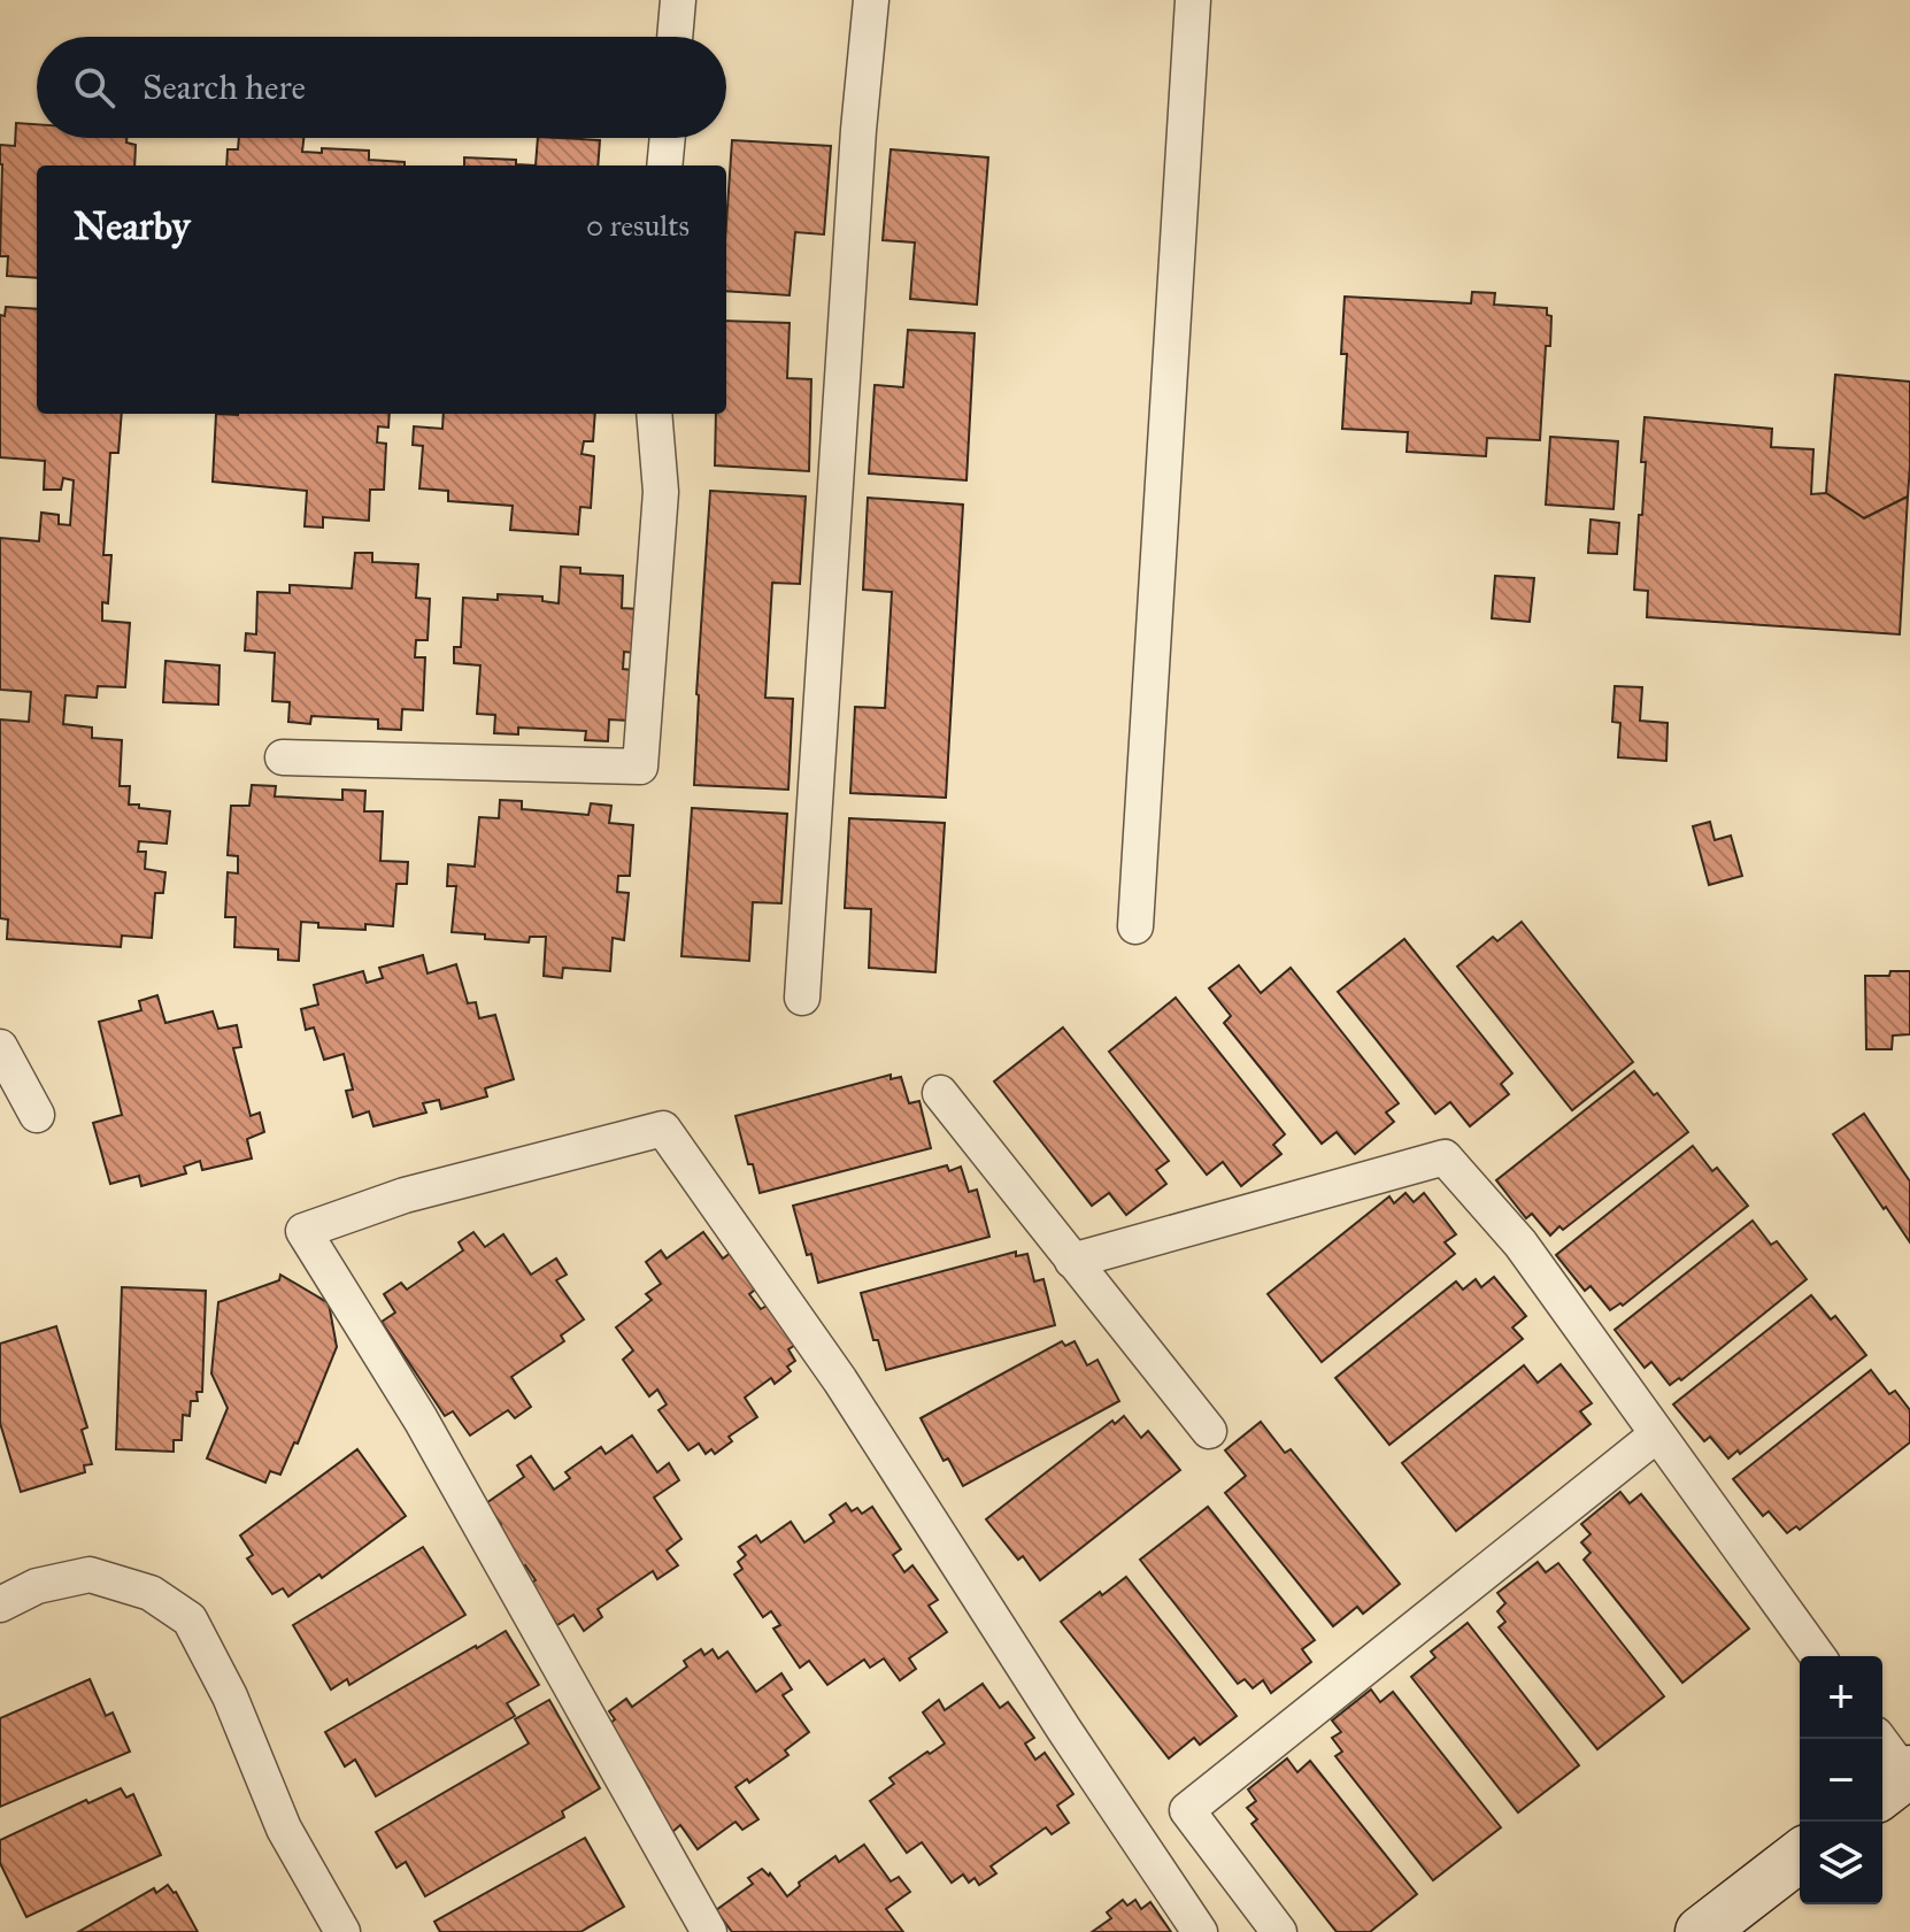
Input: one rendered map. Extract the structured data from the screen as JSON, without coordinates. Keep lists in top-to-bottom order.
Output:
{
  "page": {
    "search": "Search here",
    "heading": ["Nearby", "0 results"],
    "map_buttons": ["+", "−"]
  }
}
